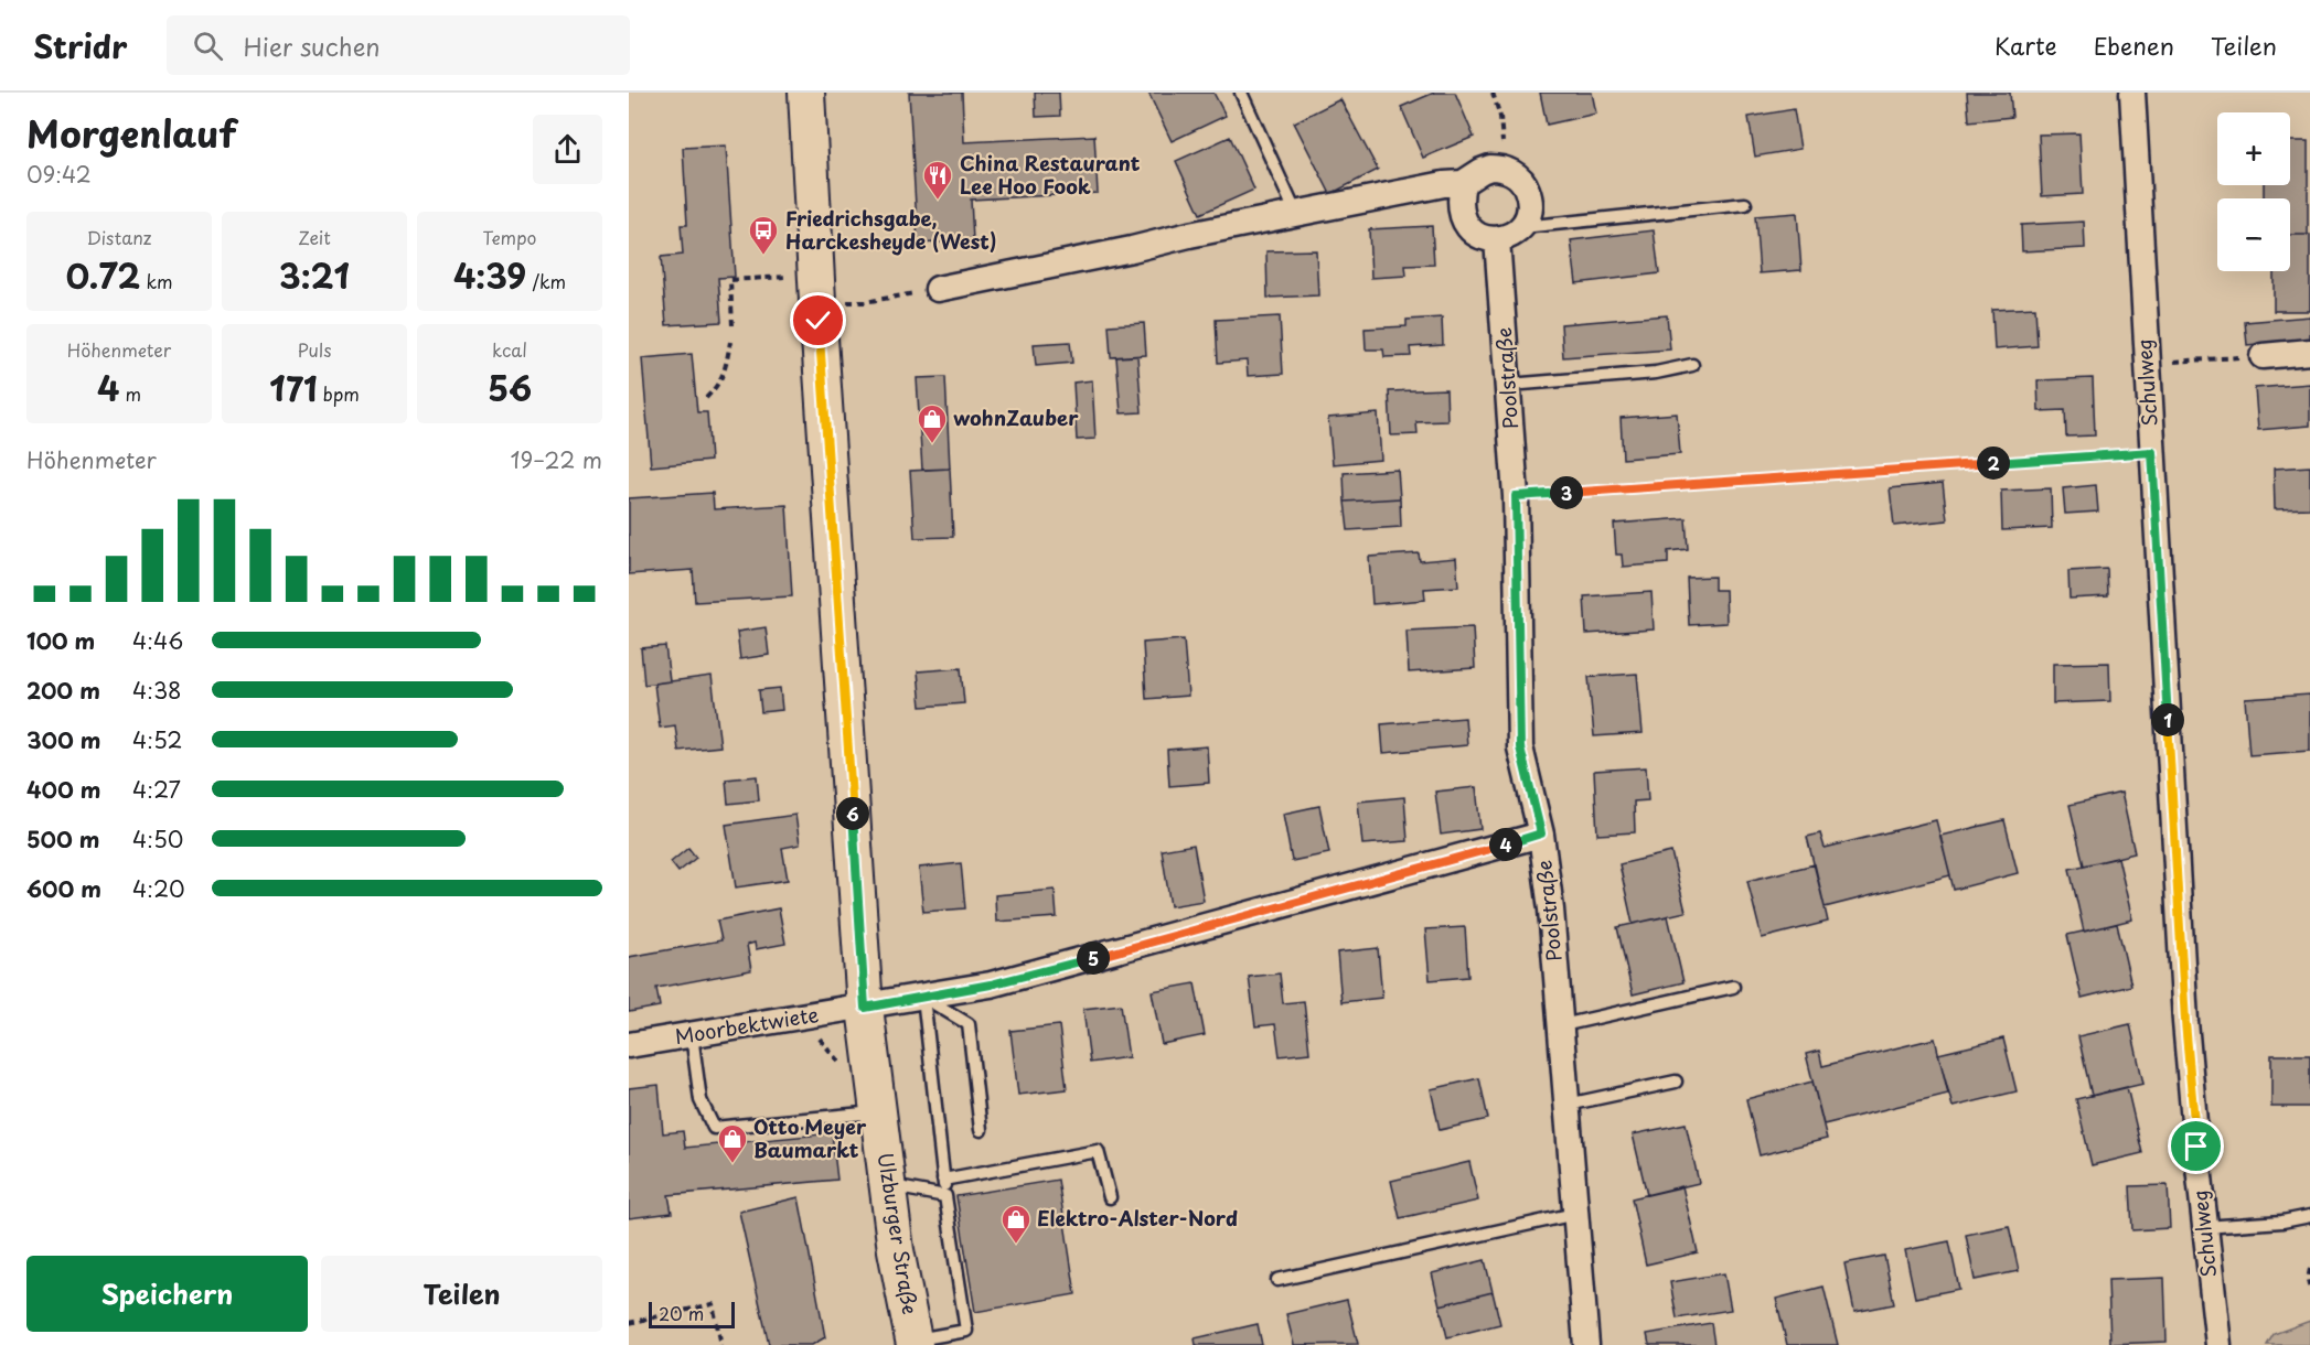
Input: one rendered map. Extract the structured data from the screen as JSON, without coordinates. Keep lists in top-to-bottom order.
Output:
{
  "streets": {
    "main road": ["Ulzburger Straße"],
    "street": ["Poolstraße", "Schulweg", "Moorbektwiete"]
  },
  "crossings": [
    ["Poolstraße", "Moorbektwiete"],
    ["Moorbektwiete", "Ulzburger Straße"]
  ],
  "places": {
    "restaurant": ["China Restaurant Lee Hoo Fook"],
    "bus stop": ["Friedrichsgabe, Harckesheyde (West)"],
    "shop": ["wohnZauber", "Otto Meyer Baumarkt", "Elektro-Alster-Nord"]
  },
  "scale_bar": "20 m",
  "page": {
    "header": "Stridr",
    "search": "Hier suchen",
    "nav": ["Karte", "Ebenen", "Teilen"],
    "heading": ["Morgenlauf", "09:42"],
    "map_buttons": ["+", "−"],
    "stats": [
      ["Distanz", "0.72 km"],
      ["Zeit", "3:21"],
      ["Tempo", "4:39 /km"],
      ["Höhenmeter", "4 m"],
      ["Puls", "171 bpm"],
      ["kcal", "56"]
    ],
    "chart": ["Höhenmeter", "19–22 m"],
    "pins": [
      "2",
      "3",
      "1",
      "6",
      "4",
      "5"
    ],
    "list": [
      {
        "name": "100 m",
        "note": "4:46"
      },
      {
        "name": "200 m",
        "note": "4:38"
      },
      {
        "name": "300 m",
        "note": "4:52"
      },
      {
        "name": "400 m",
        "note": "4:27"
      },
      {
        "name": "500 m",
        "note": "4:50"
      },
      {
        "name": "600 m",
        "note": "4:20"
      }
    ],
    "buttons": ["Speichern", "Teilen"],
    "scale": "20 m"
  }
}
